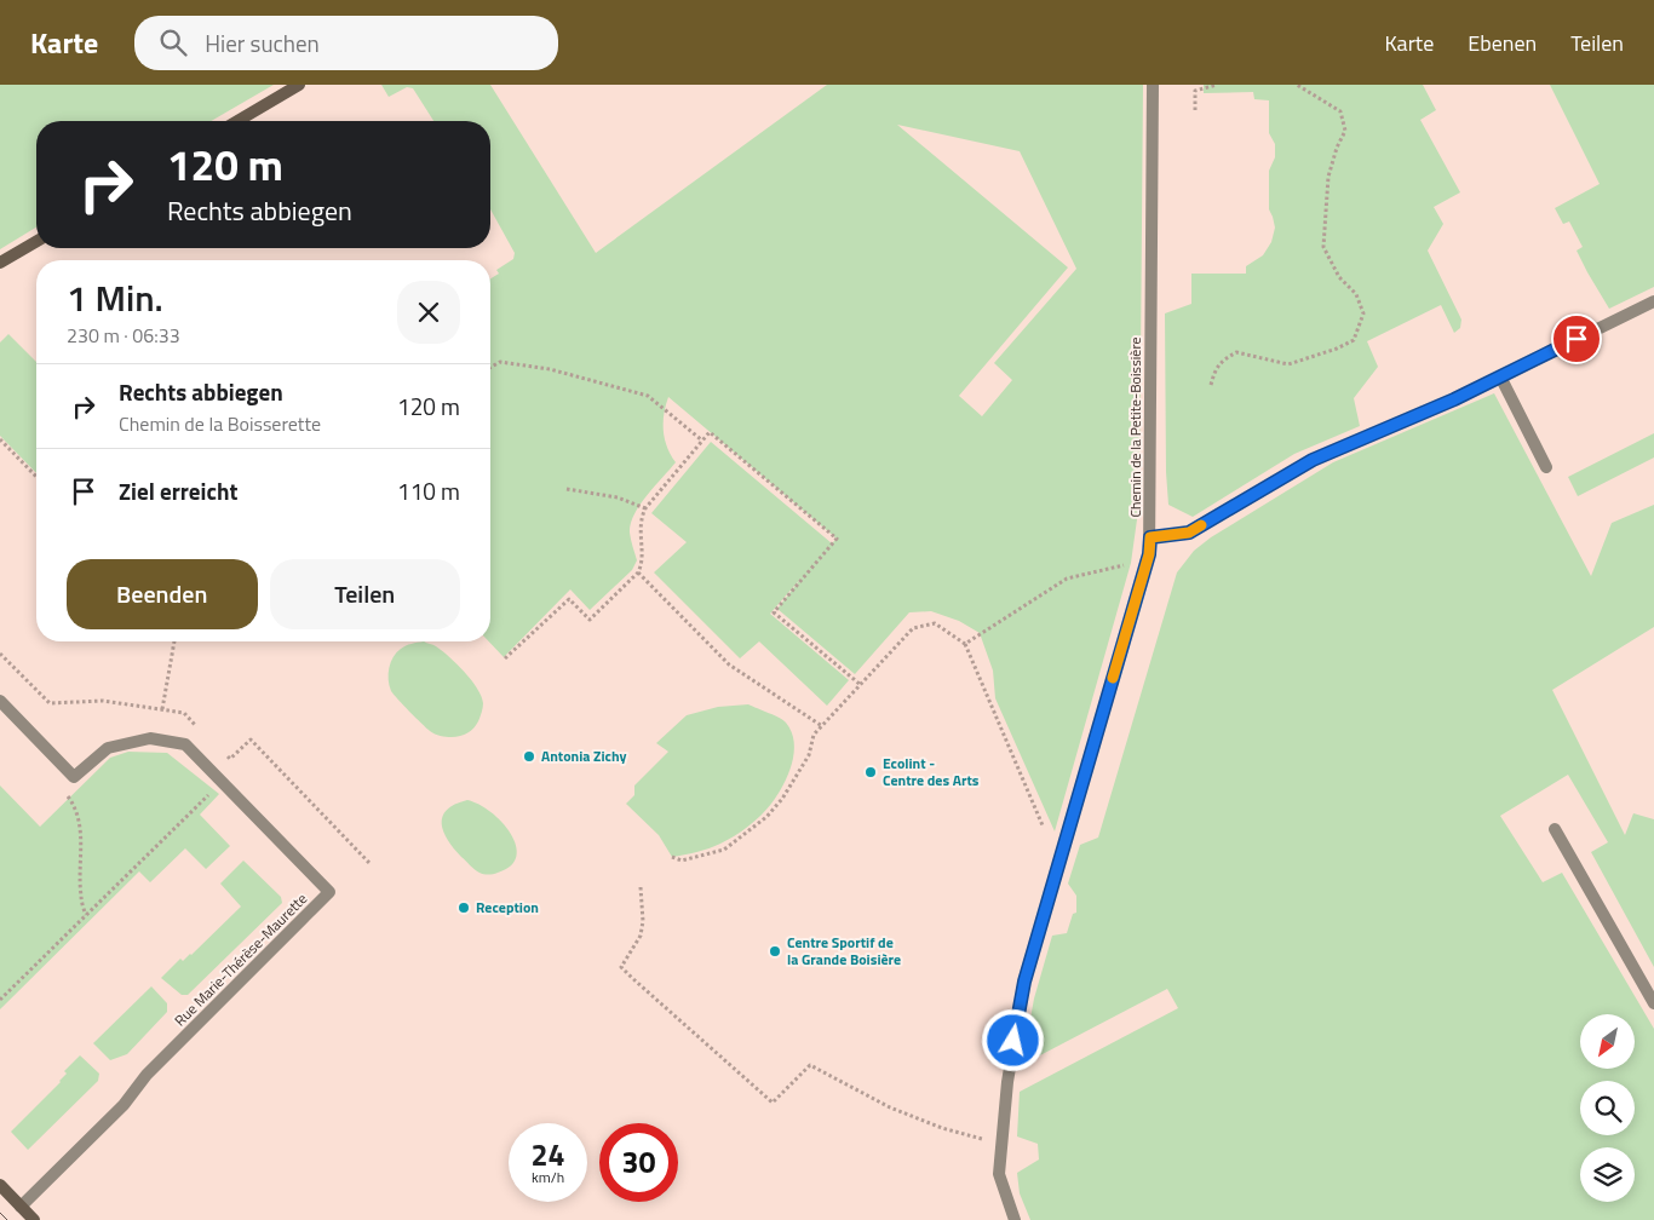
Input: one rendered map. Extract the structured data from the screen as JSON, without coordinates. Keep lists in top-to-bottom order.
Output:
{
  "streets": {
    "street": ["Chemin de la Petite-Boissière", "Rue Marie-Thérèse-Maurette"]
  },
  "places": [
    "Antonia Zichy",
    "Ecolint - Centre des Arts",
    "Reception",
    "Centre Sportif de la Grande Boisière"
  ],
  "north": "bottom left",
  "page": {
    "header": "Karte",
    "search": "Hier suchen",
    "nav": ["Karte", "Ebenen", "Teilen"],
    "turn": ["120 m", "Rechts abbiegen"],
    "heading": ["1 Min.", "230 m · 06:33"],
    "list": [
      {
        "name": "Rechts abbiegen",
        "note": "Chemin de la Boisserette",
        "value": "120 m"
      },
      {
        "name": "Ziel erreicht",
        "value": "110 m"
      }
    ],
    "buttons": ["Beenden", "Teilen"],
    "speed": "24 km/h",
    "limit": "30"
  }
}
